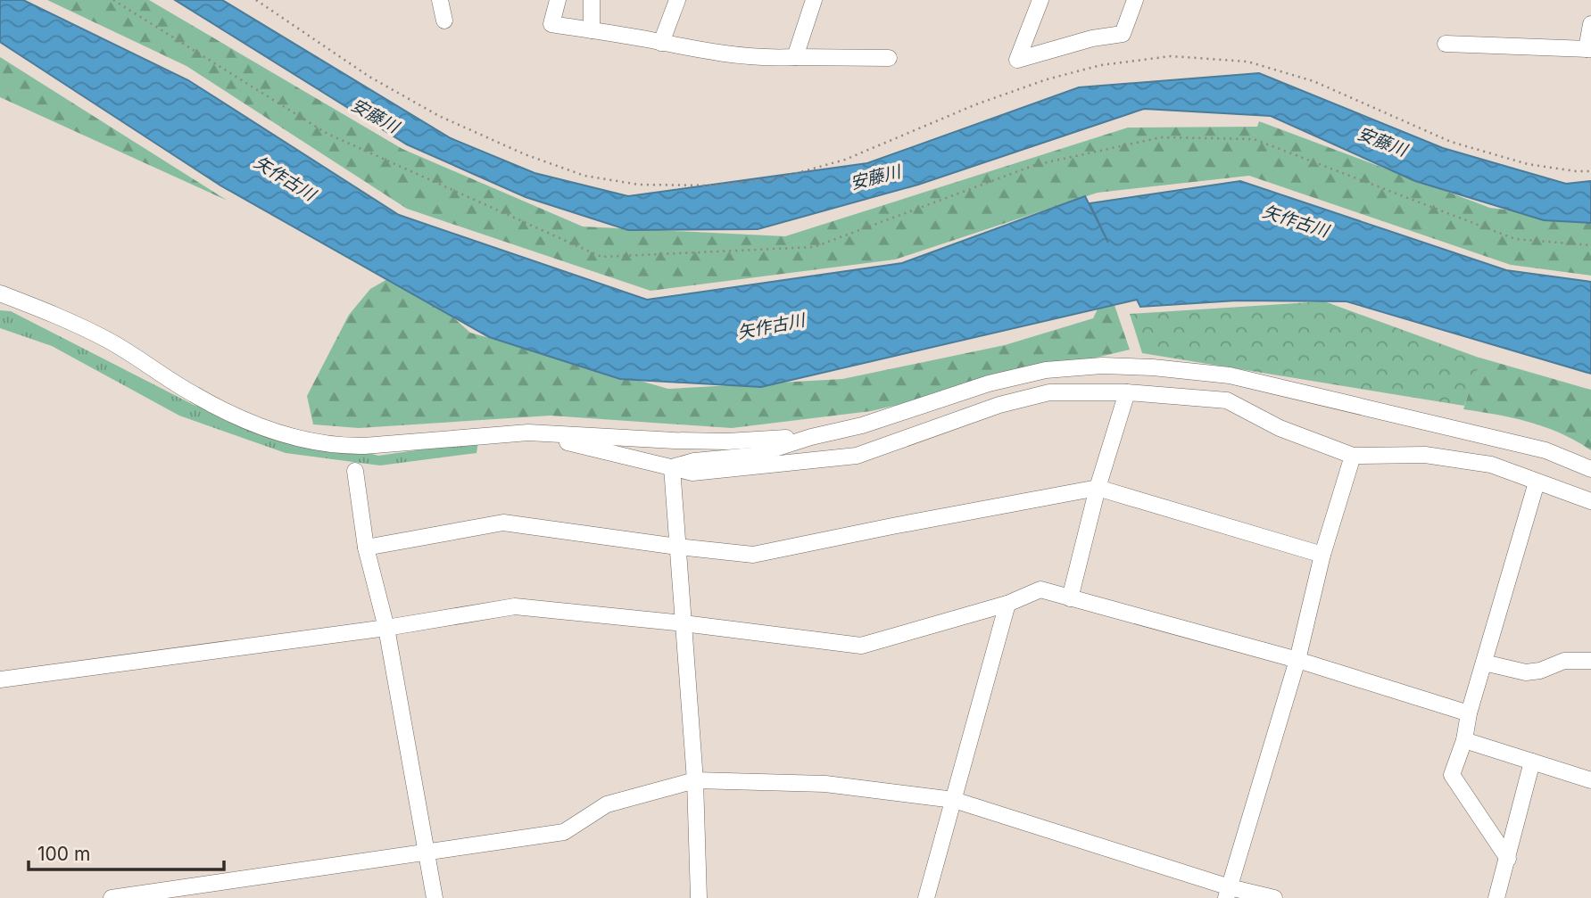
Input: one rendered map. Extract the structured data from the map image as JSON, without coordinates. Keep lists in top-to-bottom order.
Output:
{
  "water": ["安藤川", "矢作古川"],
  "scale_bar": "100 m"
}
